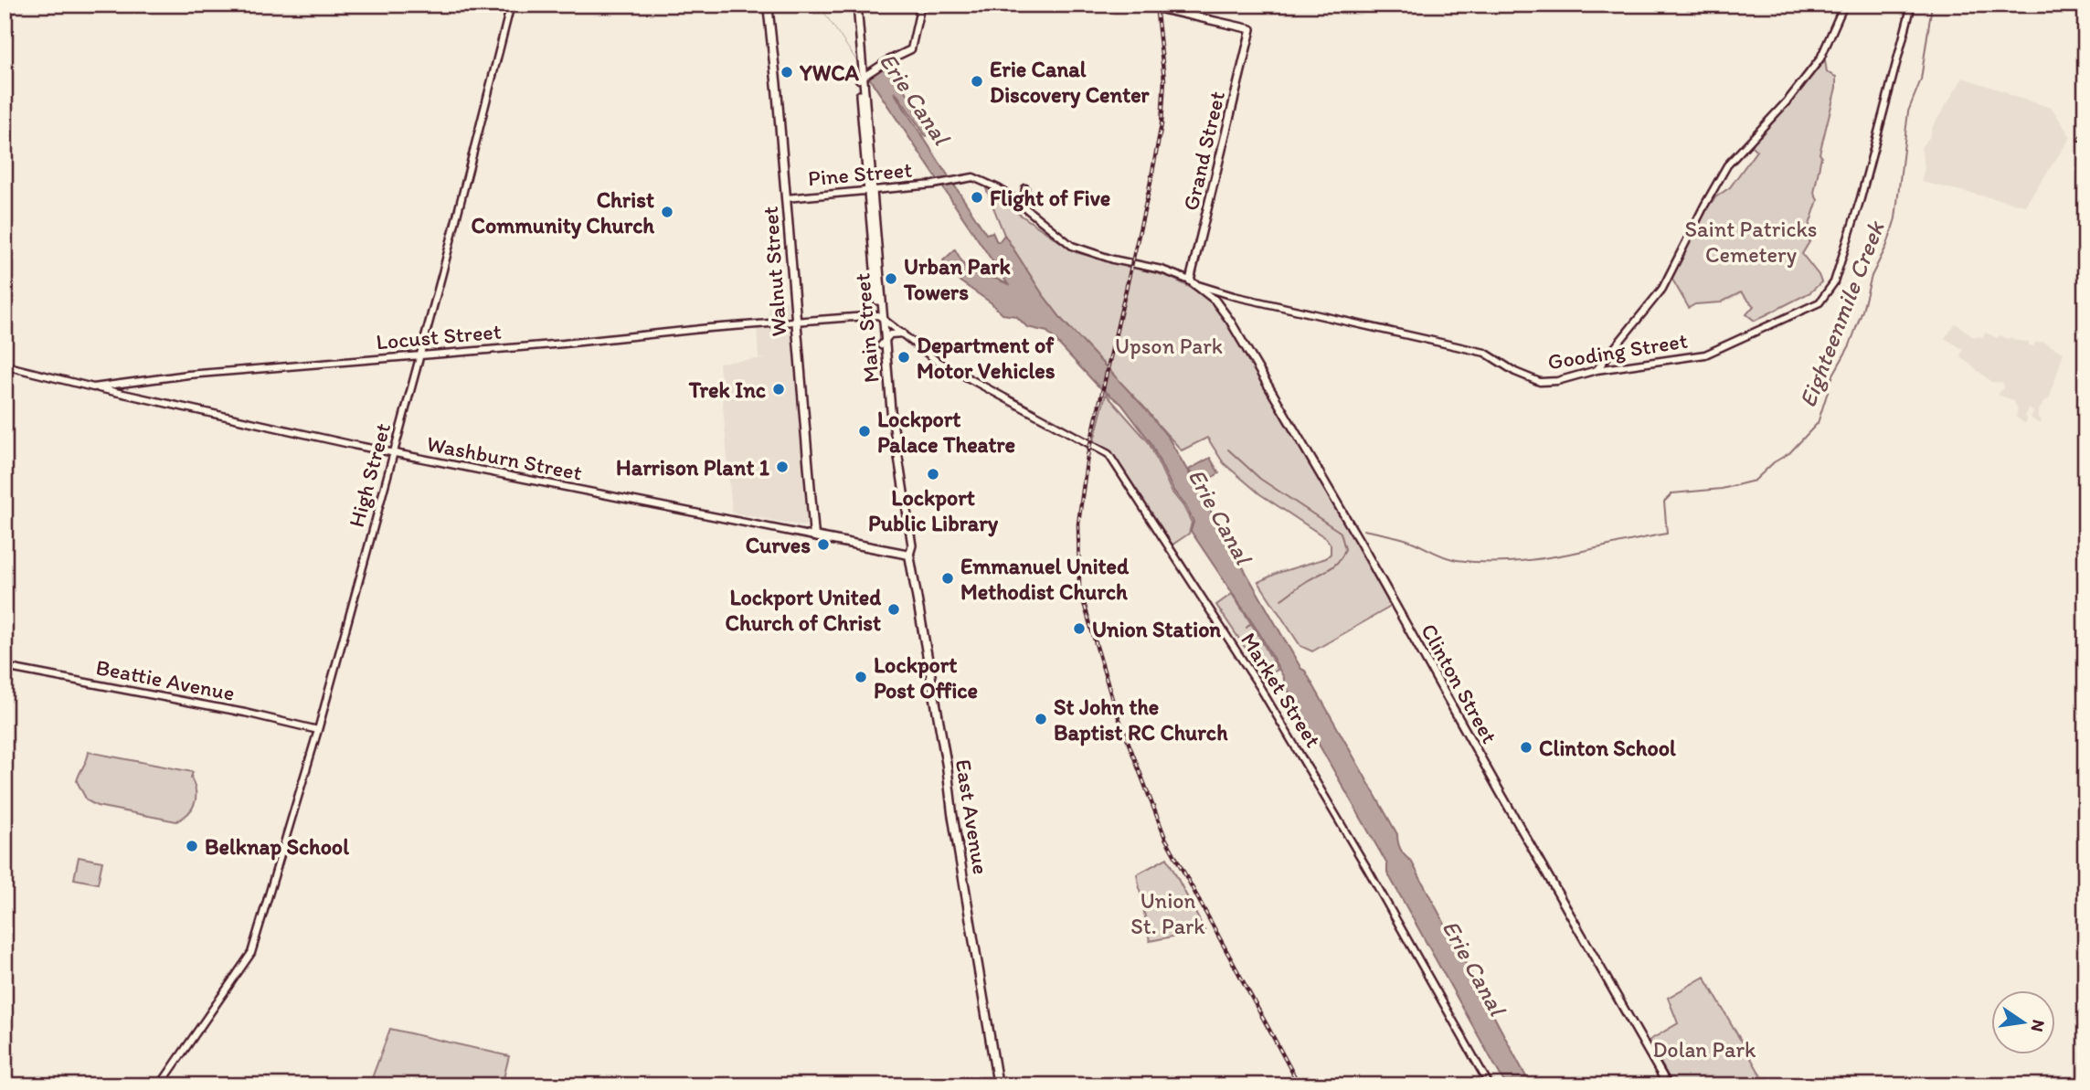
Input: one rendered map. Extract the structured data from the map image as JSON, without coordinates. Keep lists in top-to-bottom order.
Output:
{
  "streets": {
    "highway": ["Walnut Street", "Washburn Street", "East Avenue"],
    "main road": [
      "Grand Street",
      "Main Street",
      "Gooding Street",
      "Clinton Street"
    ],
    "street": [
      "Pine Street",
      "Locust Street",
      "High Street",
      "Beattie Avenue",
      "Market Street"
    ]
  },
  "crossings": [
    ["Grand Street", "Gooding Street"],
    ["Pine Street", "Walnut Street"],
    ["Pine Street", "Main Street"],
    ["Pine Street", "Gooding Street"],
    ["Walnut Street", "Locust Street"],
    ["Walnut Street", "Washburn Street"],
    ["Main Street", "Locust Street"],
    ["Main Street", "Washburn Street"],
    ["Main Street", "Market Street"],
    ["Main Street", "East Avenue"],
    ["Locust Street", "Washburn Street"],
    ["Locust Street", "High Street"],
    ["Locust Street", "Market Street"],
    ["Gooding Street", "Clinton Street"],
    ["Washburn Street", "High Street"],
    ["Washburn Street", "East Avenue"],
    ["High Street", "Beattie Avenue"]
  ],
  "water": ["Erie Canal", "Eighteenmile Creek"],
  "parks": [
    "Saint Patricks Cemetery",
    "Upson Park",
    "Union St. Park",
    "Dolan Park"
  ],
  "places": [
    "YWCA",
    "Erie Canal Discovery Center",
    "Flight of Five",
    "Christ Community Church",
    "Urban Park Towers",
    "Department of Motor Vehicles",
    "Trek Inc",
    "Lockport Palace Theatre",
    "Harrison Plant 1",
    "Lockport Public Library",
    "Curves",
    "Emmanuel United Methodist Church",
    "Lockport United Church of Christ",
    "Union Station",
    "Lockport Post Office",
    "St John the Baptist RC Church",
    "Clinton School",
    "Belknap School"
  ],
  "north": "right"
}
